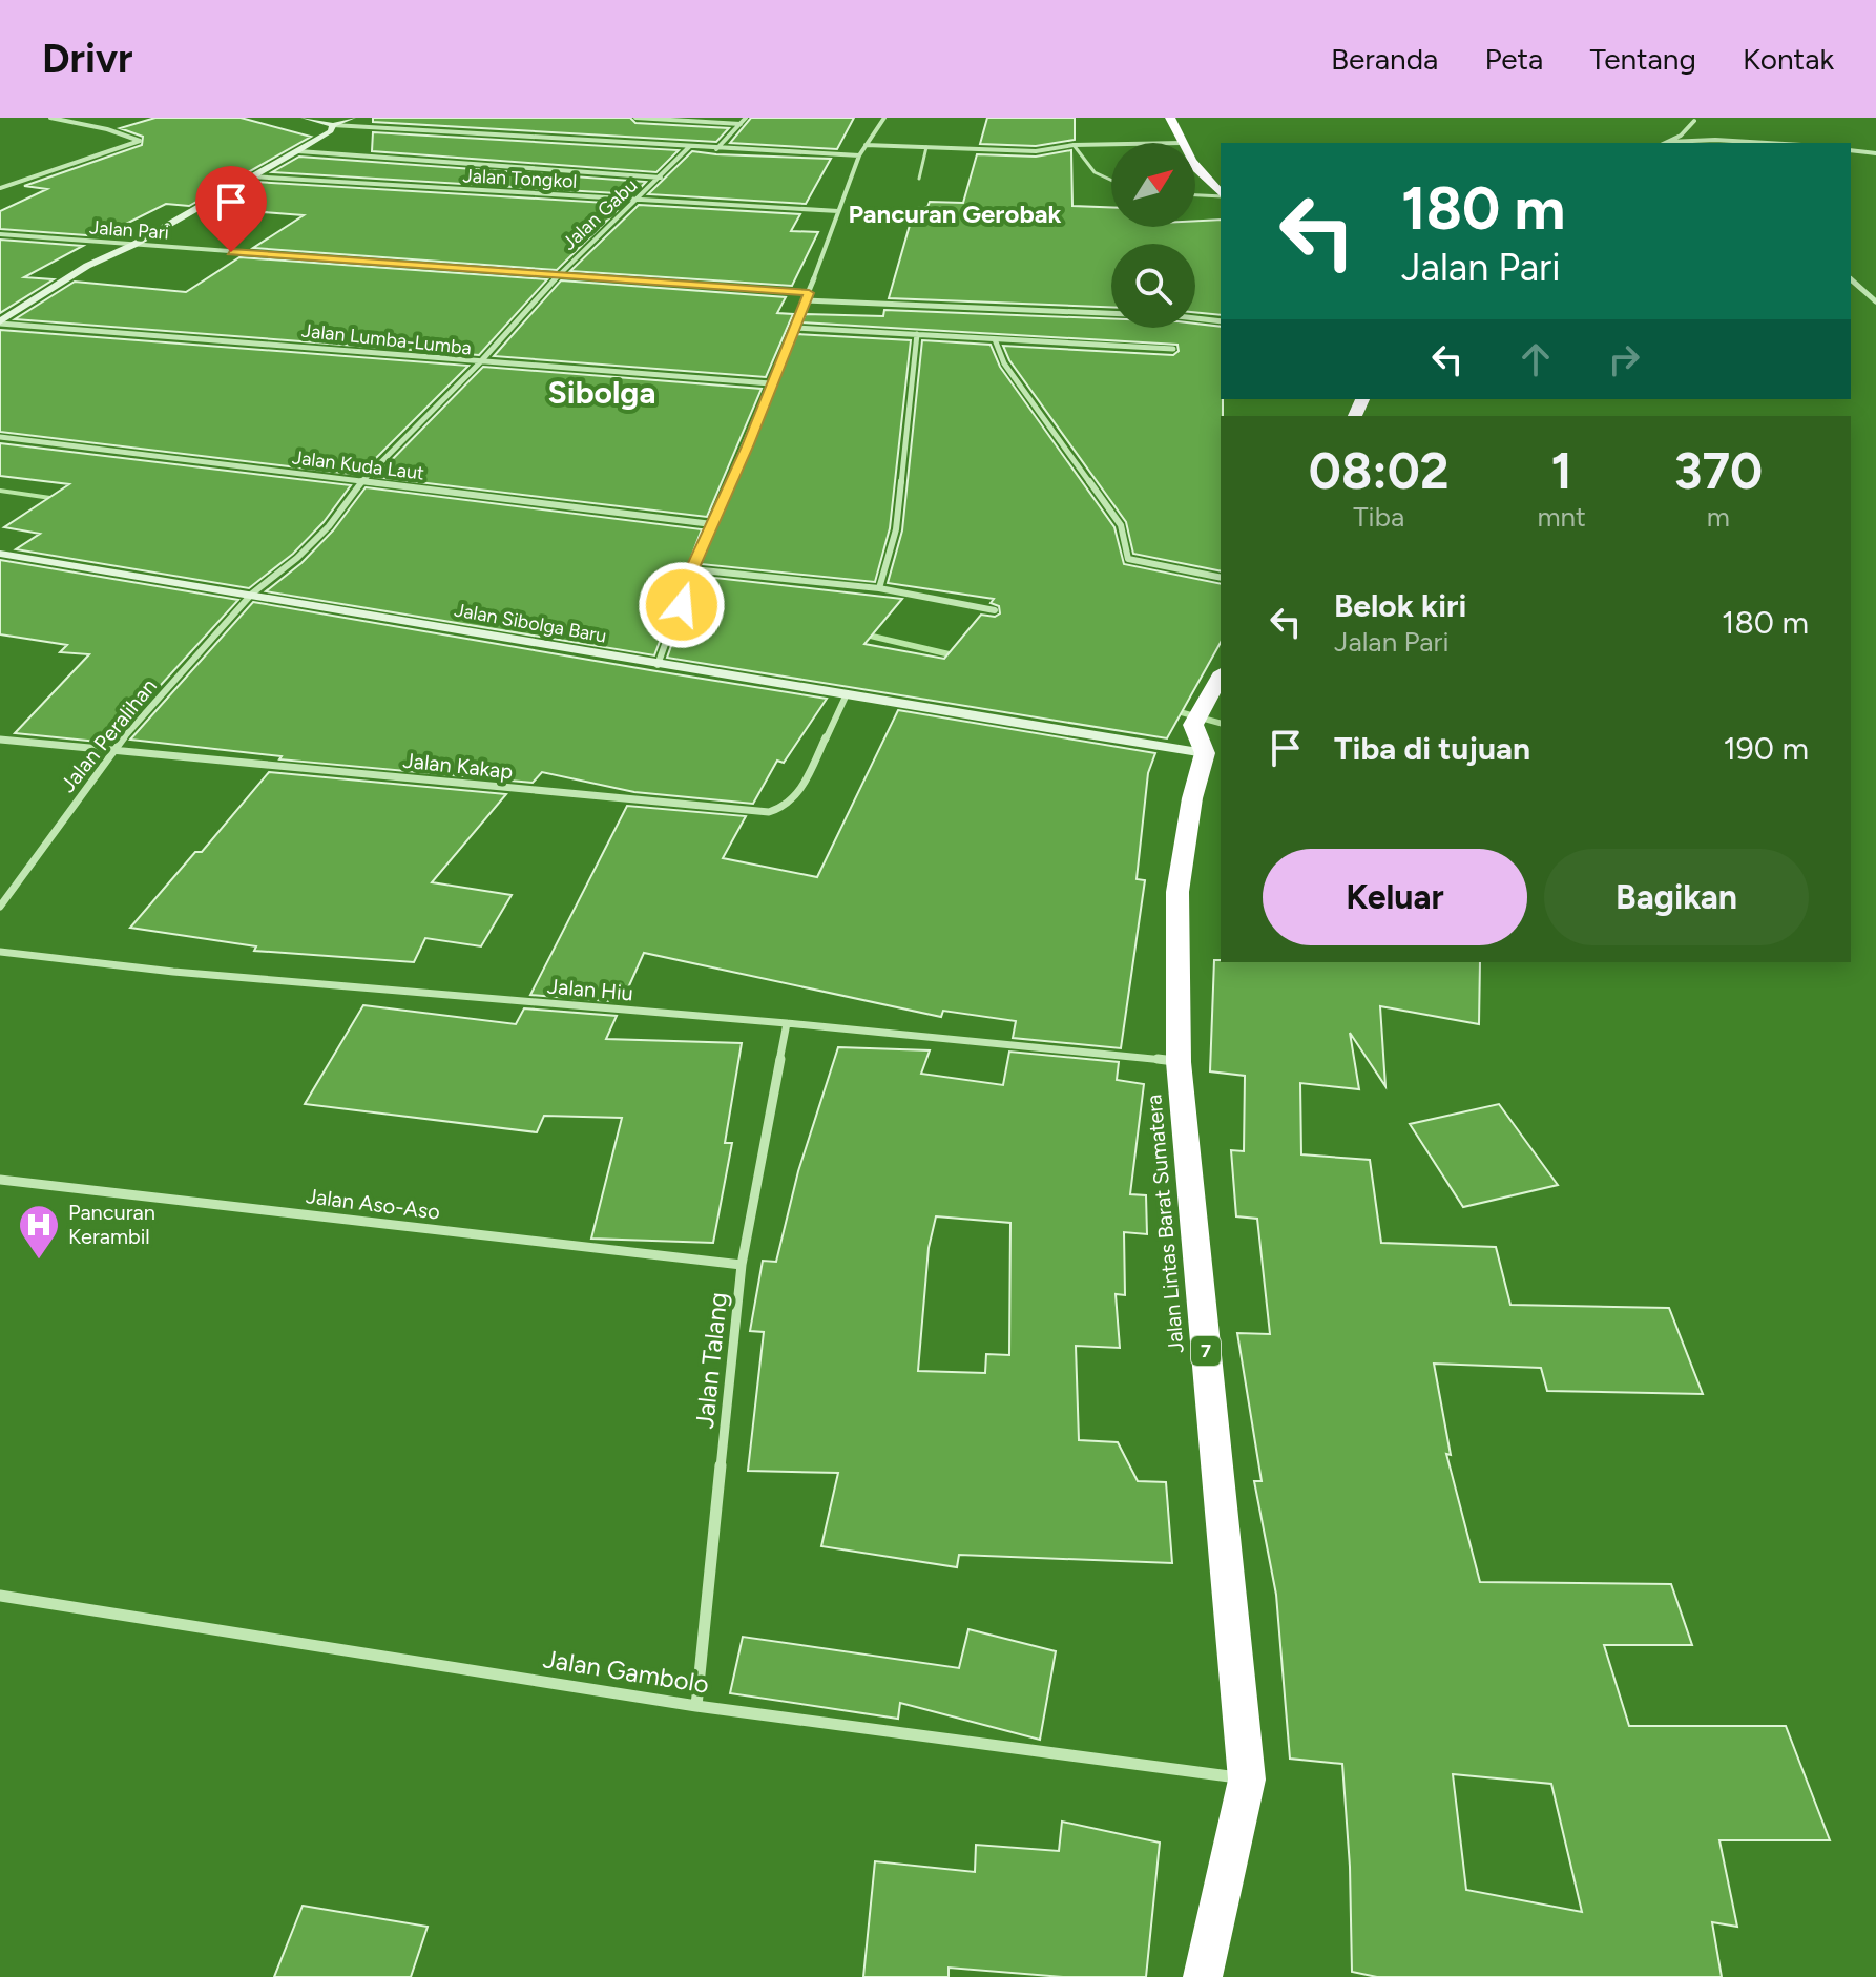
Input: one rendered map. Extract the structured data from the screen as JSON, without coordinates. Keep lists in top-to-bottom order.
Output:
{
  "streets": {
    "highway": ["Jalan Lintas Barat Sumatera", "7"],
    "street": [
      "Jalan Tongkol",
      "Jalan Gabu",
      "Jalan Pari",
      "Jalan Lumba-Lumba",
      "Jalan Kuda Laut",
      "Jalan Sibolga Baru",
      "Jalan Peralihan",
      "Jalan Kakap",
      "Jalan Hiu",
      "Jalan Aso-Aso",
      "Jalan Talang",
      "Jalan Gambolo"
    ]
  },
  "crossings": [
    ["Jalan Tongkol", "Jalan Gabu"],
    ["Jalan Gabu", "Jalan Pari"],
    ["Jalan Gabu", "Jalan Lumba-Lumba"],
    ["Jalan Gabu", "Jalan Kuda Laut"],
    ["Jalan Gabu", "Jalan Sibolga Baru"],
    ["Jalan Gabu", "Jalan Peralihan"],
    ["Jalan Sibolga Baru", "Jalan Peralihan"],
    ["Jalan Sibolga Baru", "Jalan Kakap"],
    ["Jalan Sibolga Baru", "Jalan Lintas Barat Sumatera"],
    ["Jalan Peralihan", "Jalan Kakap"],
    ["Jalan Hiu", "Jalan Lintas Barat Sumatera"],
    ["Jalan Hiu", "Jalan Talang"],
    ["Jalan Aso-Aso", "Jalan Talang"],
    ["Jalan Lintas Barat Sumatera", "Jalan Gambolo"],
    ["Jalan Talang", "Jalan Gambolo"]
  ],
  "districts": ["Pancuran Gerobak", "Sibolga"],
  "places": {
    "hospital": ["Pancuran Kerambil"]
  },
  "north": "top right",
  "page": {
    "header": "Drivr",
    "nav": [
      "Beranda",
      "Peta",
      "Tentang",
      "Kontak"
    ],
    "turn": ["180 m", "Jalan Pari"],
    "eta": [
      "08:02",
      "Tiba",
      "1",
      "mnt",
      "370",
      "m"
    ],
    "list": [
      {
        "name": "Belok kiri",
        "note": "Jalan Pari",
        "value": "180 m"
      },
      {
        "name": "Tiba di tujuan",
        "value": "190 m"
      }
    ],
    "buttons": ["Keluar", "Bagikan"]
  }
}
